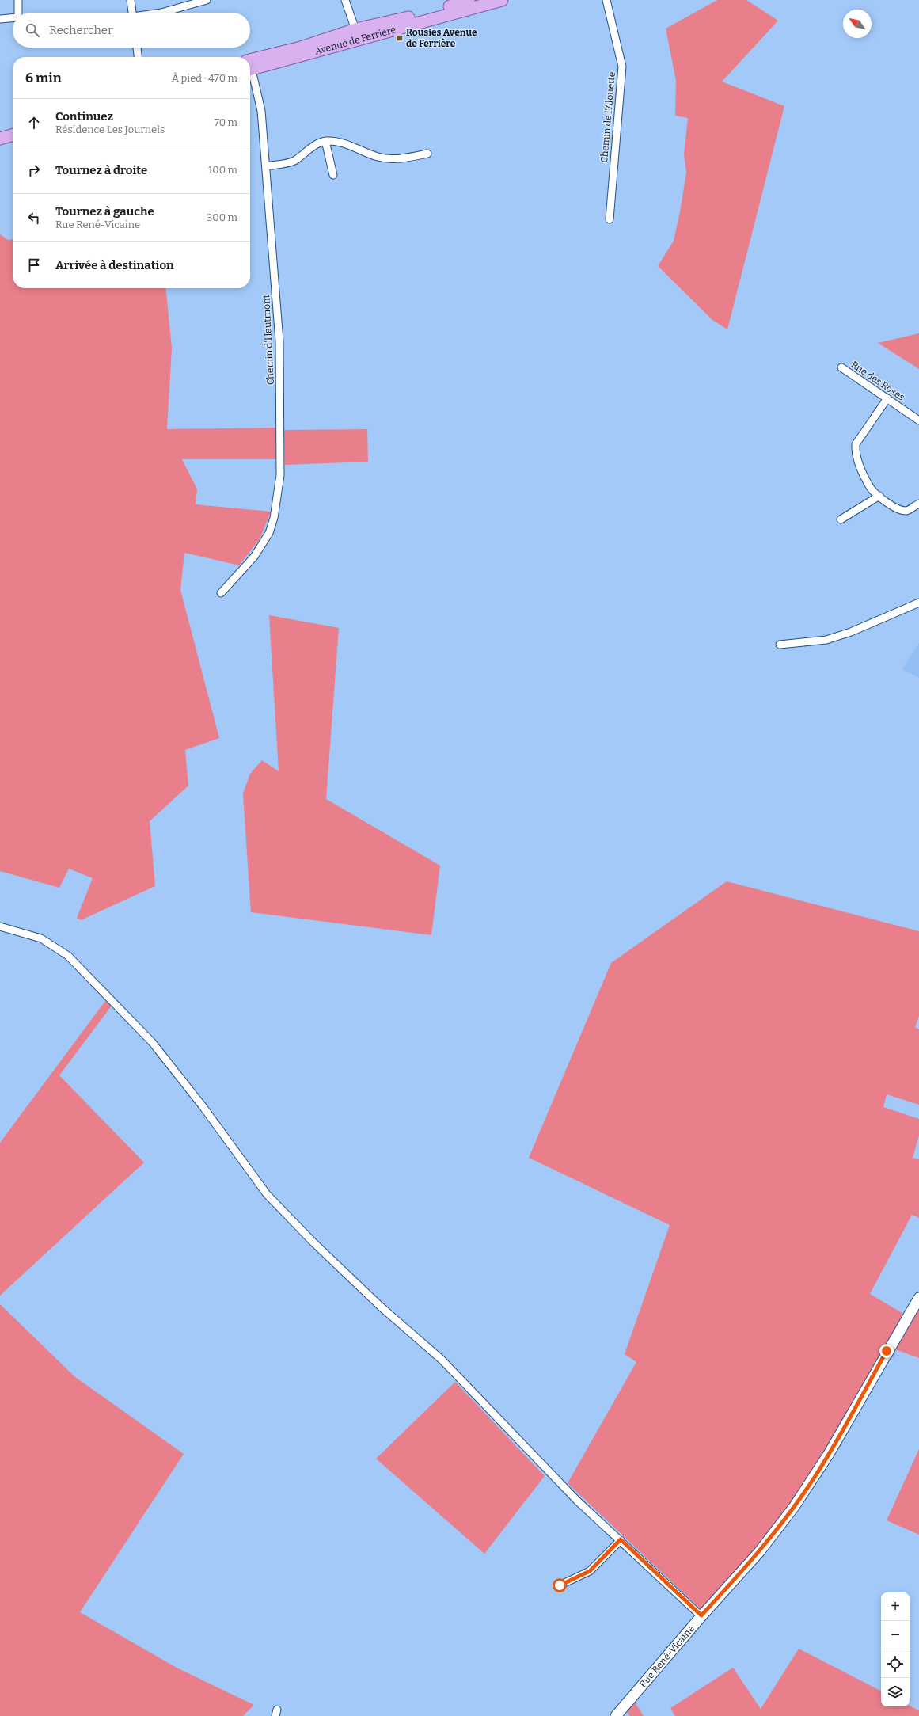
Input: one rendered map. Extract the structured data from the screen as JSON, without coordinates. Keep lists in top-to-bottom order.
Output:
{
  "streets": {
    "main road": ["Avenue de Ferrière"],
    "street": [
      "Chemin de l'Alouette",
      "Chemin d'Hautmont",
      "Rue des Roses",
      "Rue René-Vicaine"
    ]
  },
  "places": {
    "transit": ["Rousies Avenue de Ferrière"]
  },
  "north": "top left",
  "page": {
    "search": "Rechercher",
    "heading": ["6 min", "À pied · 470 m"],
    "list": [
      ["Continuez", "Résidence Les Journels", "70 m"],
      ["Tournez à droite", "100 m"],
      ["Tournez à gauche", "Rue René-Vicaine", "300 m"],
      "Arrivée à destination"
    ],
    "map_buttons": ["+", "−"]
  }
}
